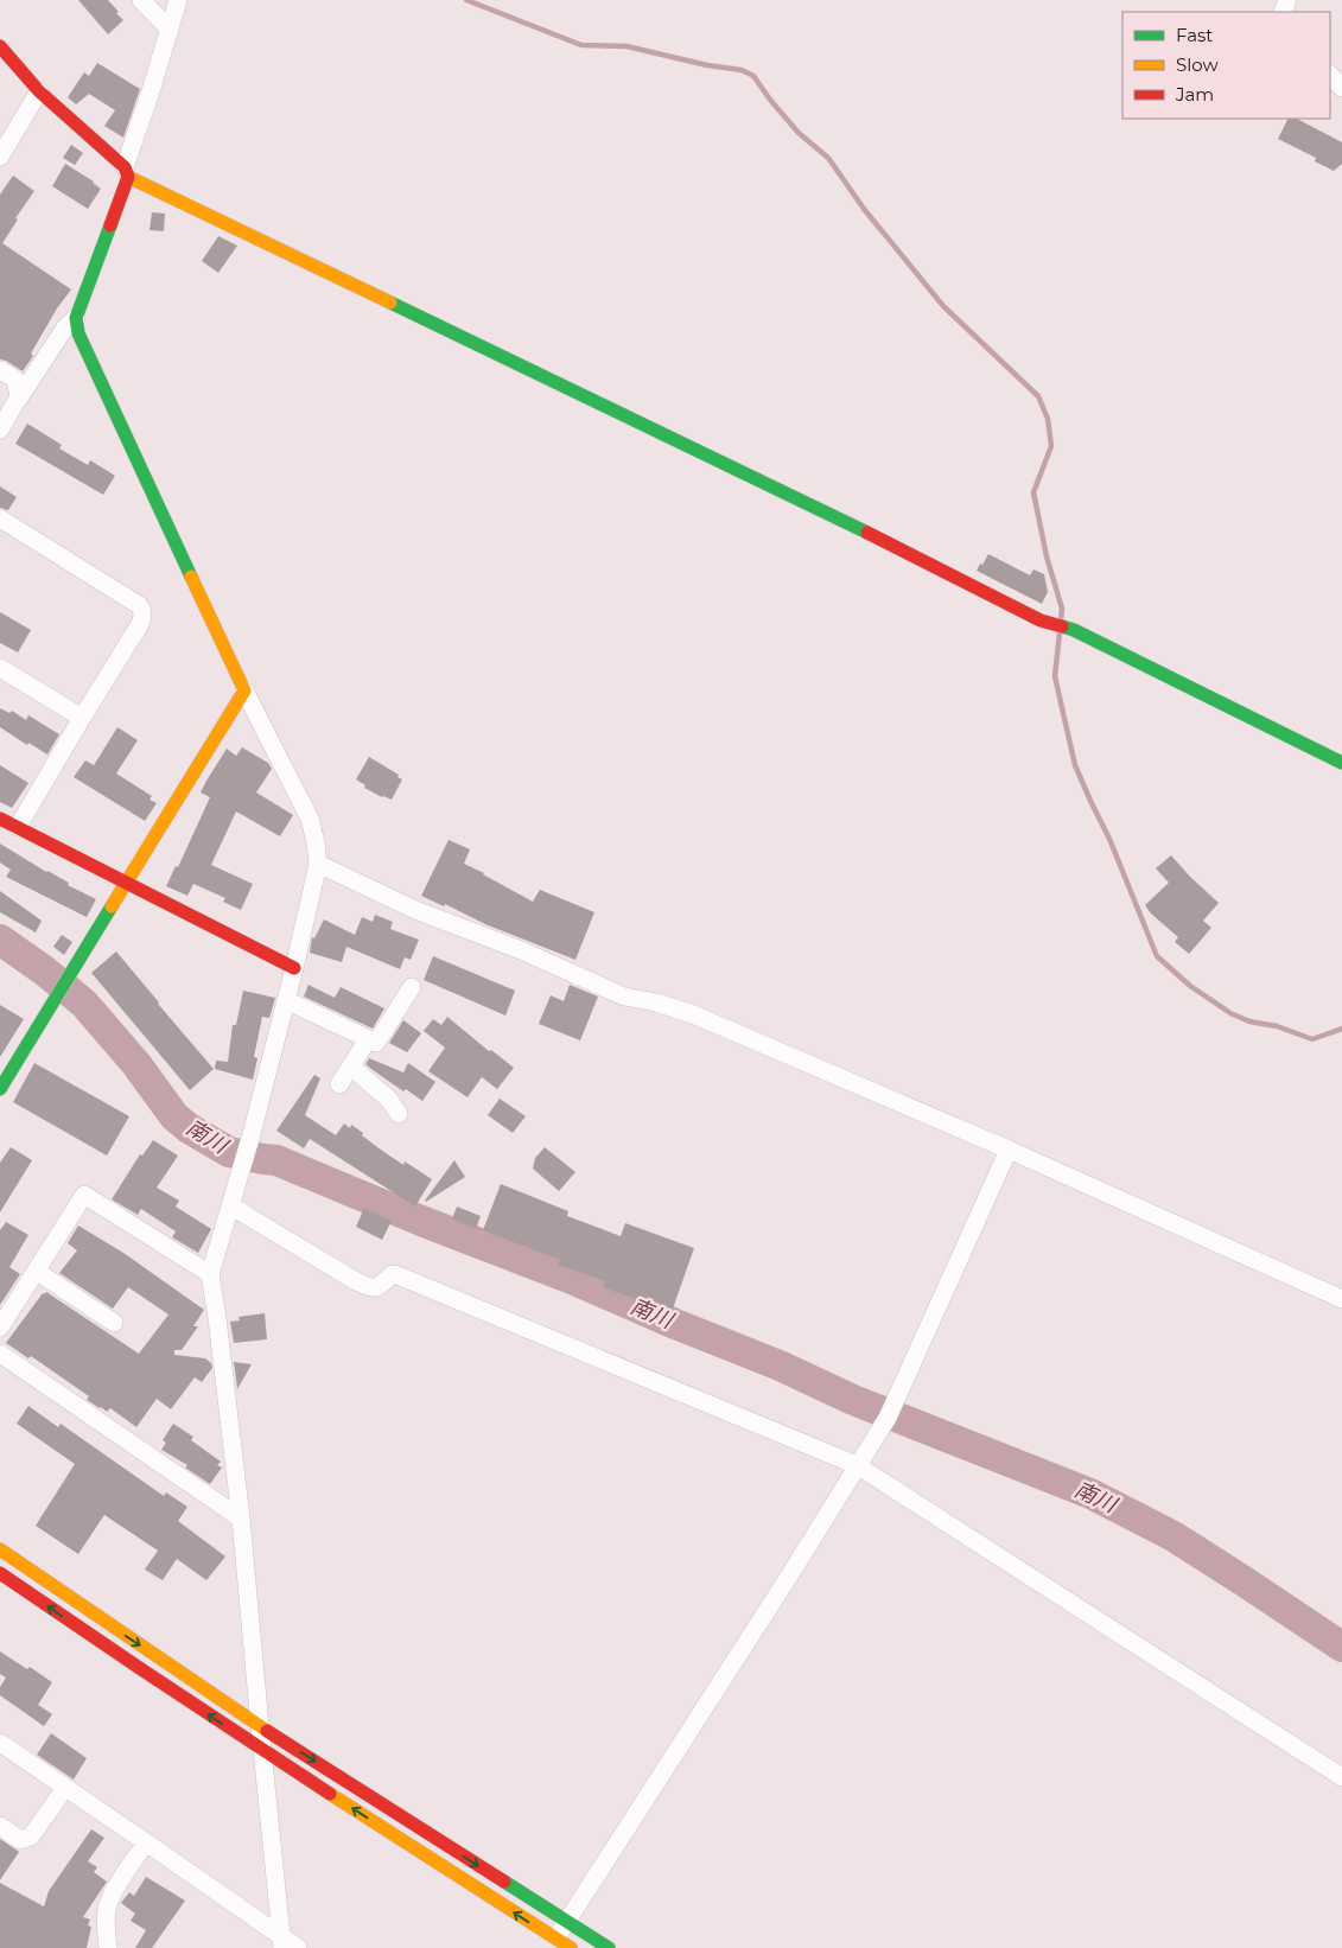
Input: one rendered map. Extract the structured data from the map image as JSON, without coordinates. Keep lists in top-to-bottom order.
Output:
{
  "water": ["南川"],
  "legend": ["Fast", "Slow", "Jam"]
}
